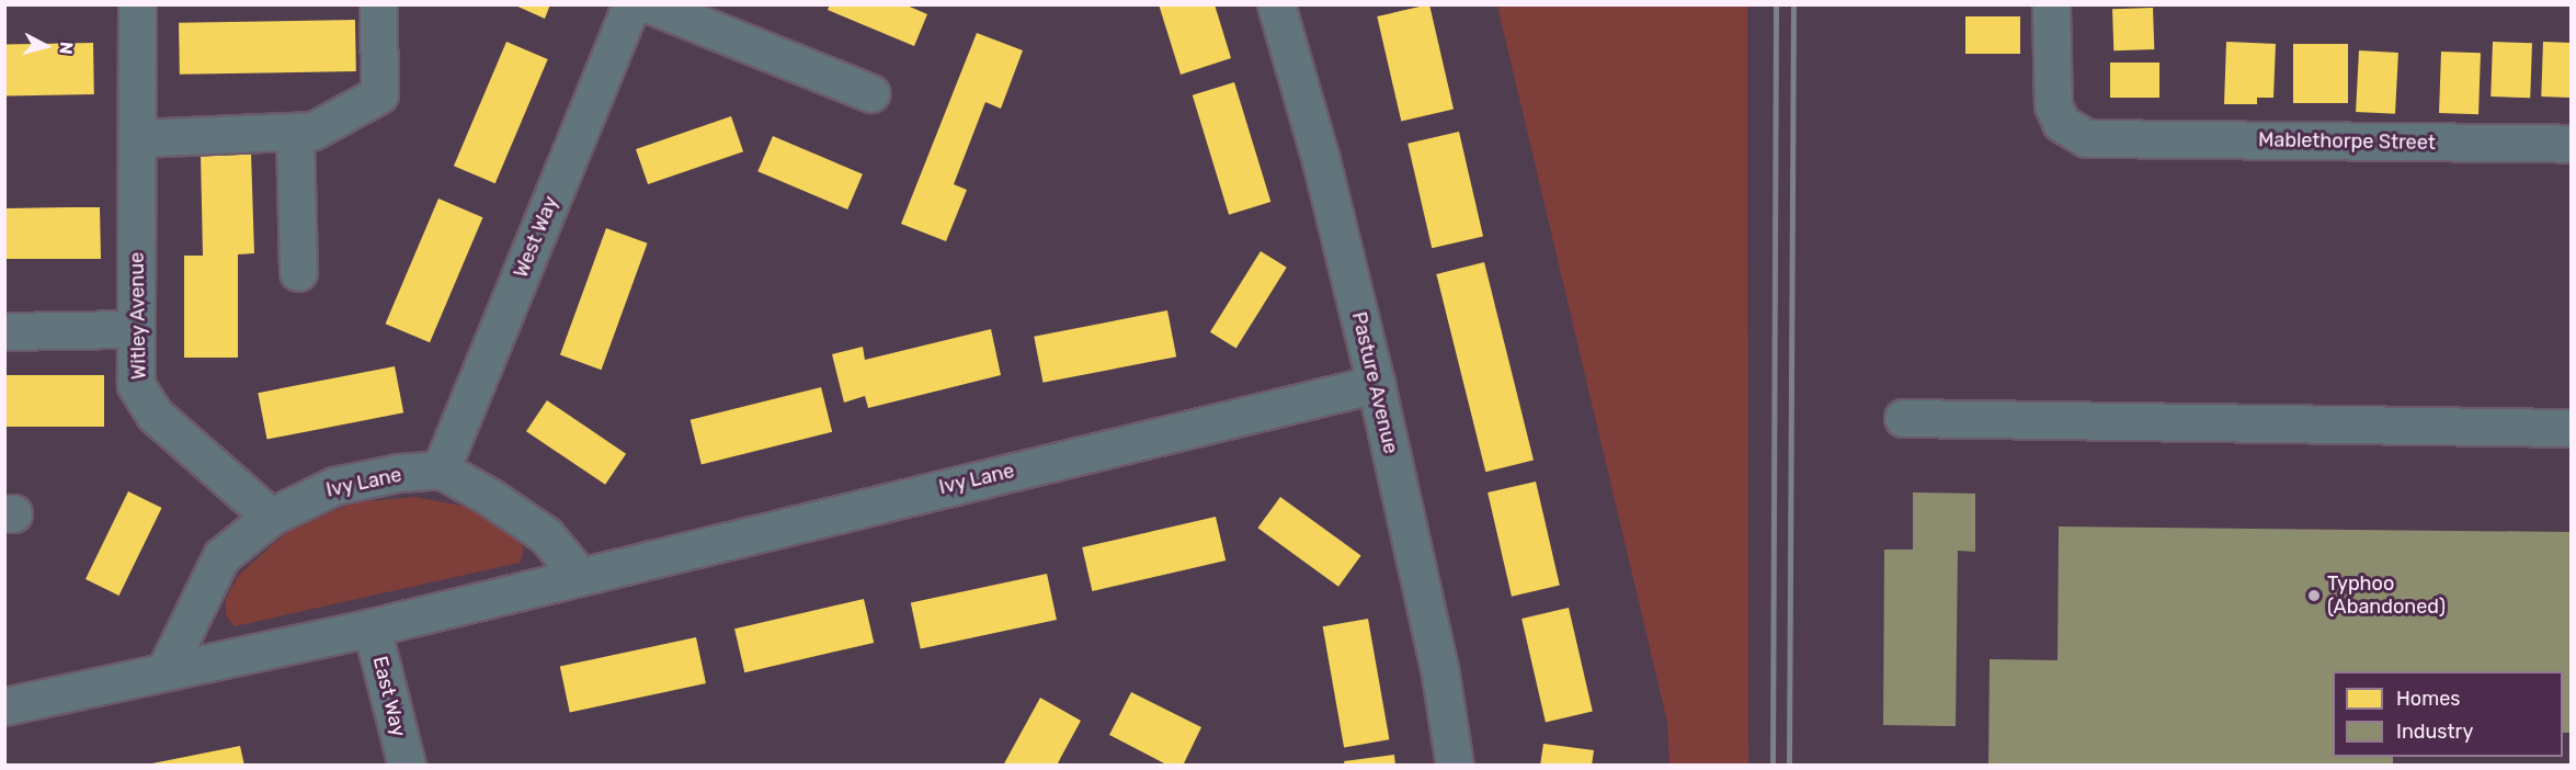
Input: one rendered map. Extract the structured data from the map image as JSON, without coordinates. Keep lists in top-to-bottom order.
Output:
{
  "streets": {
    "street": [
      "Mablethorpe Street",
      "West Way",
      "Witley Avenue",
      "Pasture Avenue",
      "Ivy Lane",
      "East Way"
    ]
  },
  "crossings": [
    ["West Way", "Ivy Lane"],
    ["Witley Avenue", "Ivy Lane"],
    ["Pasture Avenue", "Ivy Lane"],
    ["Ivy Lane", "East Way"]
  ],
  "places": ["Typhoo (Abandoned)"],
  "legend": ["Homes", "Industry"],
  "north": "right"
}
